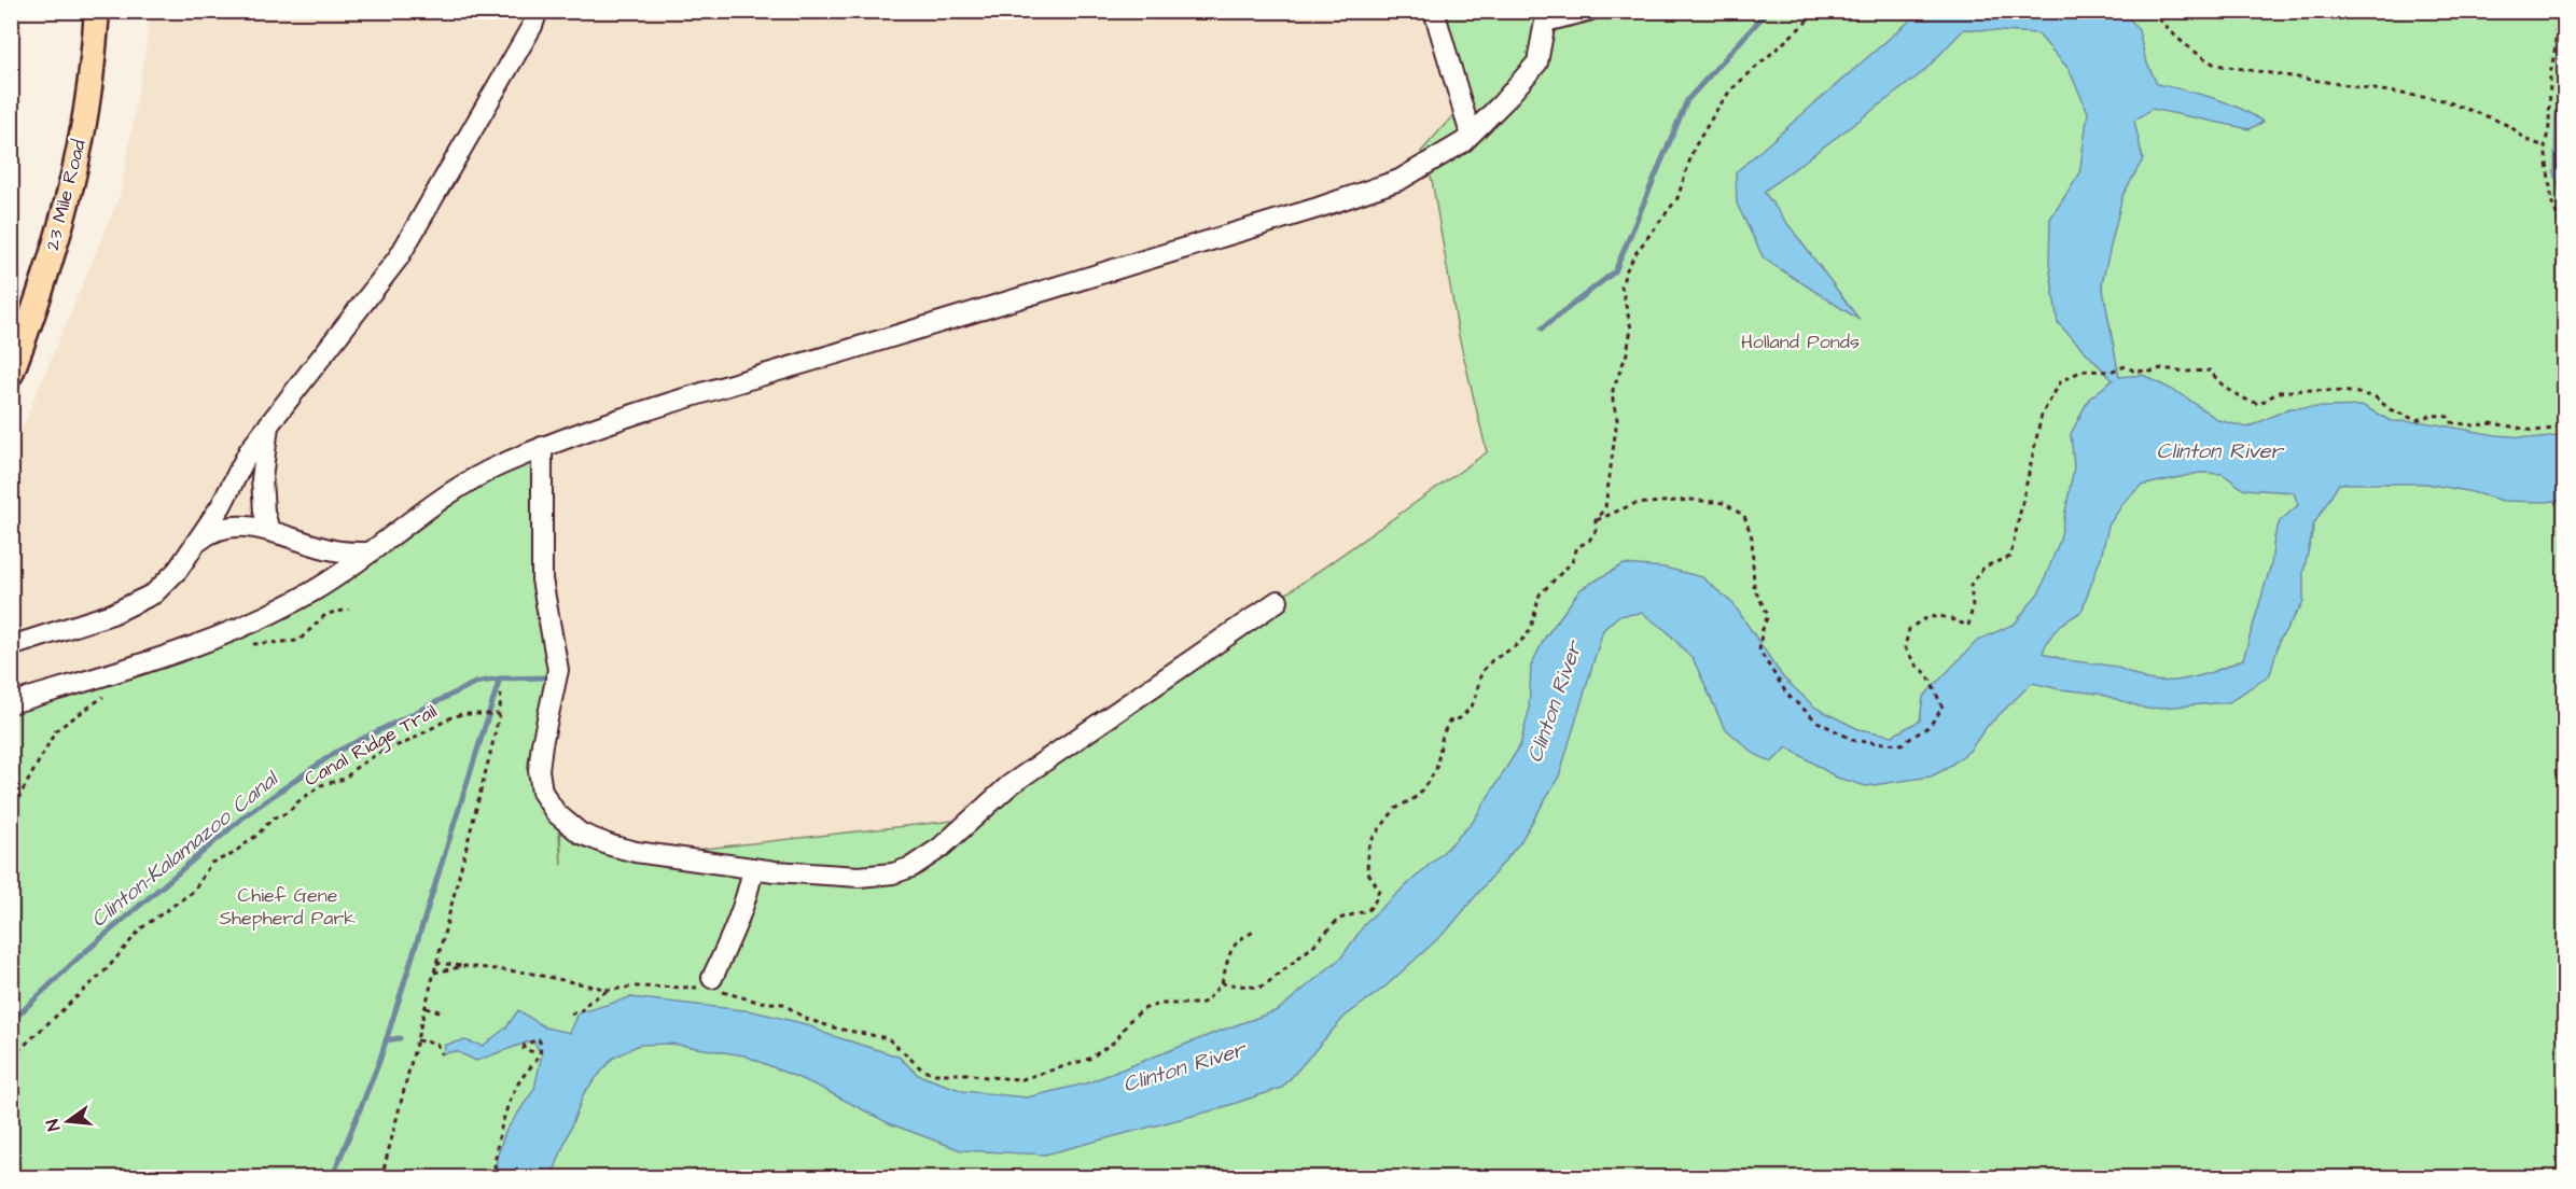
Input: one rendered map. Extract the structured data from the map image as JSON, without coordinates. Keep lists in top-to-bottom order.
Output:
{
  "streets": {
    "main road": ["23 Mile Road"],
    "path": ["Canal Ridge Trail"]
  },
  "water": ["Clinton River", "Clinton-Kalamazoo Canal"],
  "parks": ["Holland Ponds", "Chief Gene Shepherd Park"],
  "north": "left"
}
